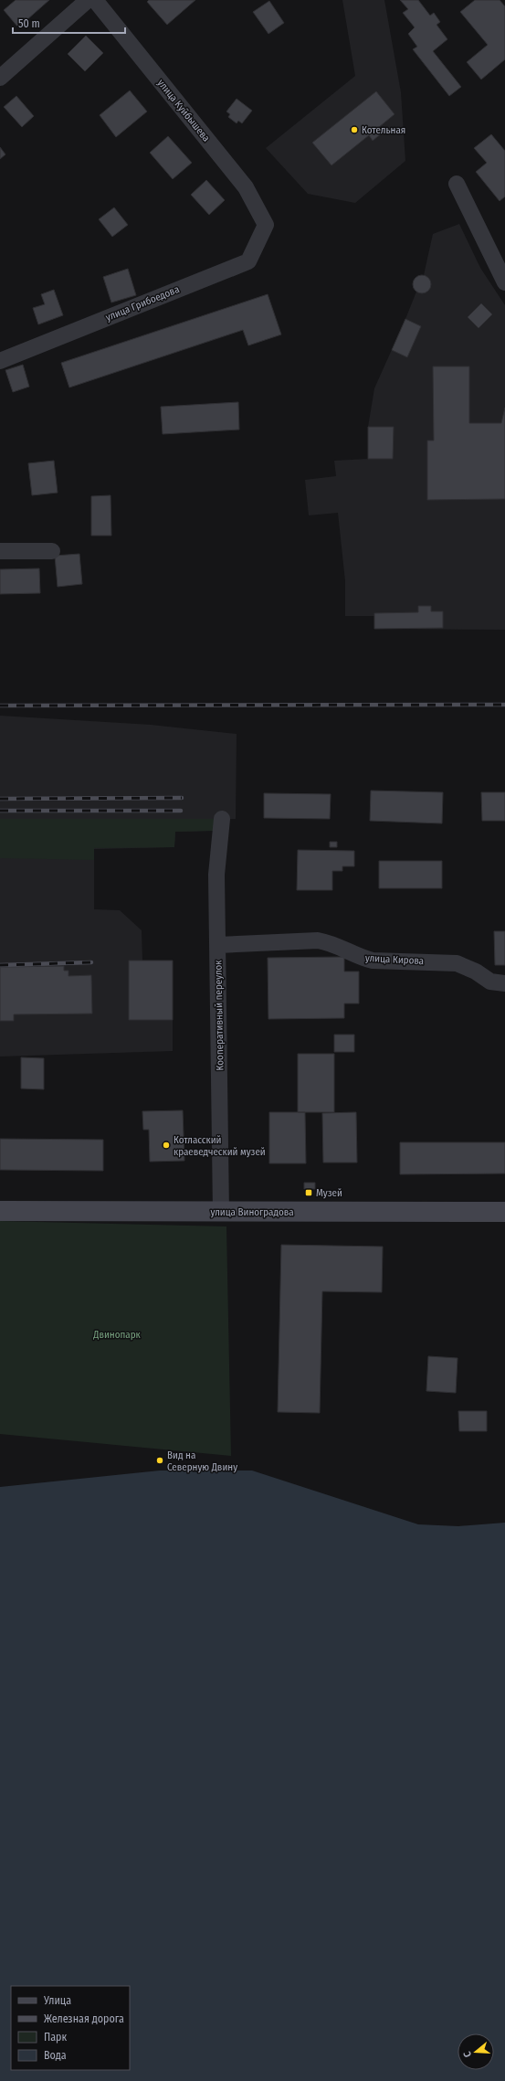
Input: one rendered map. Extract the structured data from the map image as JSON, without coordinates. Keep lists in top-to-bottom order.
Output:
{
  "streets": {
    "main road": ["улица Виноградова"],
    "street": [
      "улица Куйбышева",
      "улица Грибоедова",
      "улица Кирова",
      "Кооперативный переулок"
    ]
  },
  "crossings": [
    ["улица Куйбышева", "улица Грибоедова"],
    ["улица Кирова", "Кооперативный переулок"],
    ["Кооперативный переулок", "улица Виноградова"]
  ],
  "parks": ["Двинопарк"],
  "places": {
    "other": ["Котельная", "Котласский краеведческий музей", "Вид на Северную Двину"],
    "transit": ["Музей"]
  },
  "legend": [
    "Улица",
    "Железная дорога",
    "Парк",
    "Вода"
  ],
  "scale_bar": "50 m",
  "north": "left"
}
